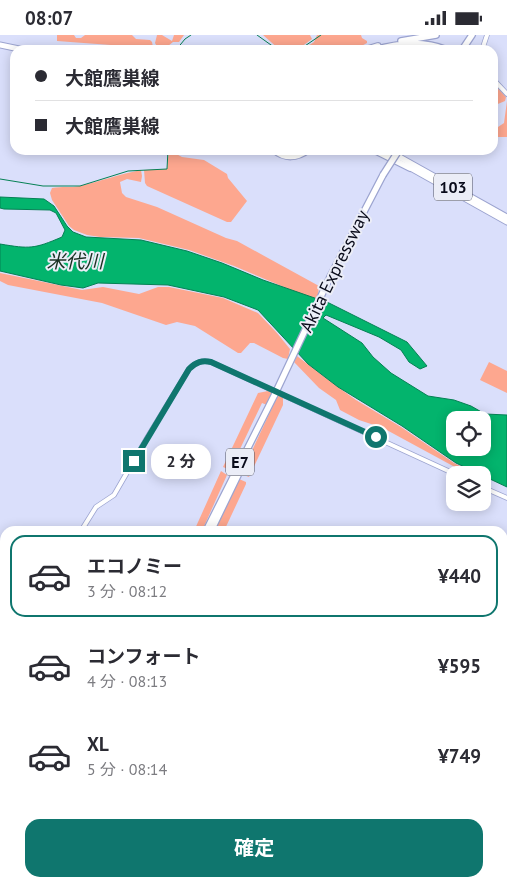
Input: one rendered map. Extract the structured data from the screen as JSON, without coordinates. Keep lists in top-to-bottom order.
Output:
{
  "streets": {
    "highway": ["103", "Akita Expressway", "E7"]
  },
  "water": ["米代川"],
  "page": {
    "status": "08:07",
    "banner": ["大館鷹巣線", "大館鷹巣線"],
    "bubble": "2 分",
    "list": [
      {
        "name": "エコノミー",
        "note": "3 分 · 08:12",
        "value": "¥440"
      },
      {
        "name": "コンフォート",
        "note": "4 分 · 08:13",
        "value": "¥595"
      },
      {
        "name": "XL",
        "note": "5 分 · 08:14",
        "value": "¥749"
      }
    ],
    "buttons": "確定"
  }
}
